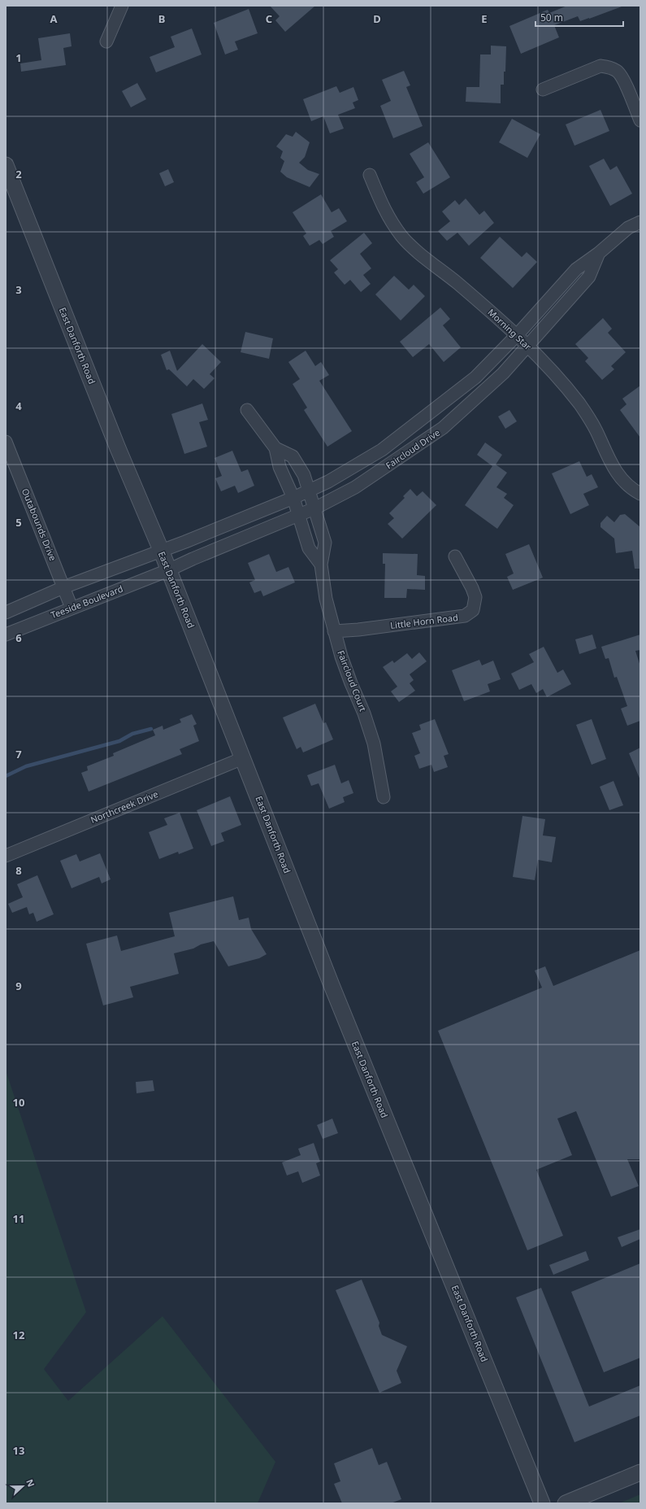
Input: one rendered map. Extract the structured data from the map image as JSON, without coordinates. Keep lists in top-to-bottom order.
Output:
{
  "streets": {
    "street": [
      "Morning Star",
      "East Danforth Road",
      "Faircloud Drive",
      "Outabounds Drive",
      "Teeside Boulevard",
      "Little Horn Road",
      "Faircloud Court",
      "Northcreek Drive"
    ]
  },
  "crossings": [
    ["Morning Star", "Faircloud Drive"],
    ["East Danforth Road", "Faircloud Drive"],
    ["East Danforth Road", "Teeside Boulevard"],
    ["East Danforth Road", "Northcreek Drive"],
    ["Faircloud Drive", "Teeside Boulevard"],
    ["Faircloud Drive", "Faircloud Court"],
    ["Outabounds Drive", "Teeside Boulevard"],
    ["Little Horn Road", "Faircloud Court"]
  ],
  "scale_bar": "50 m",
  "north": "right",
  "grid": {
    "columns": [
      "A",
      "B",
      "C",
      "D",
      "E"
    ],
    "rows": [
      "1",
      "2",
      "3",
      "4",
      "5",
      "6",
      "7",
      "8",
      "9",
      "10",
      "11",
      "12",
      "13"
    ]
  }
}
